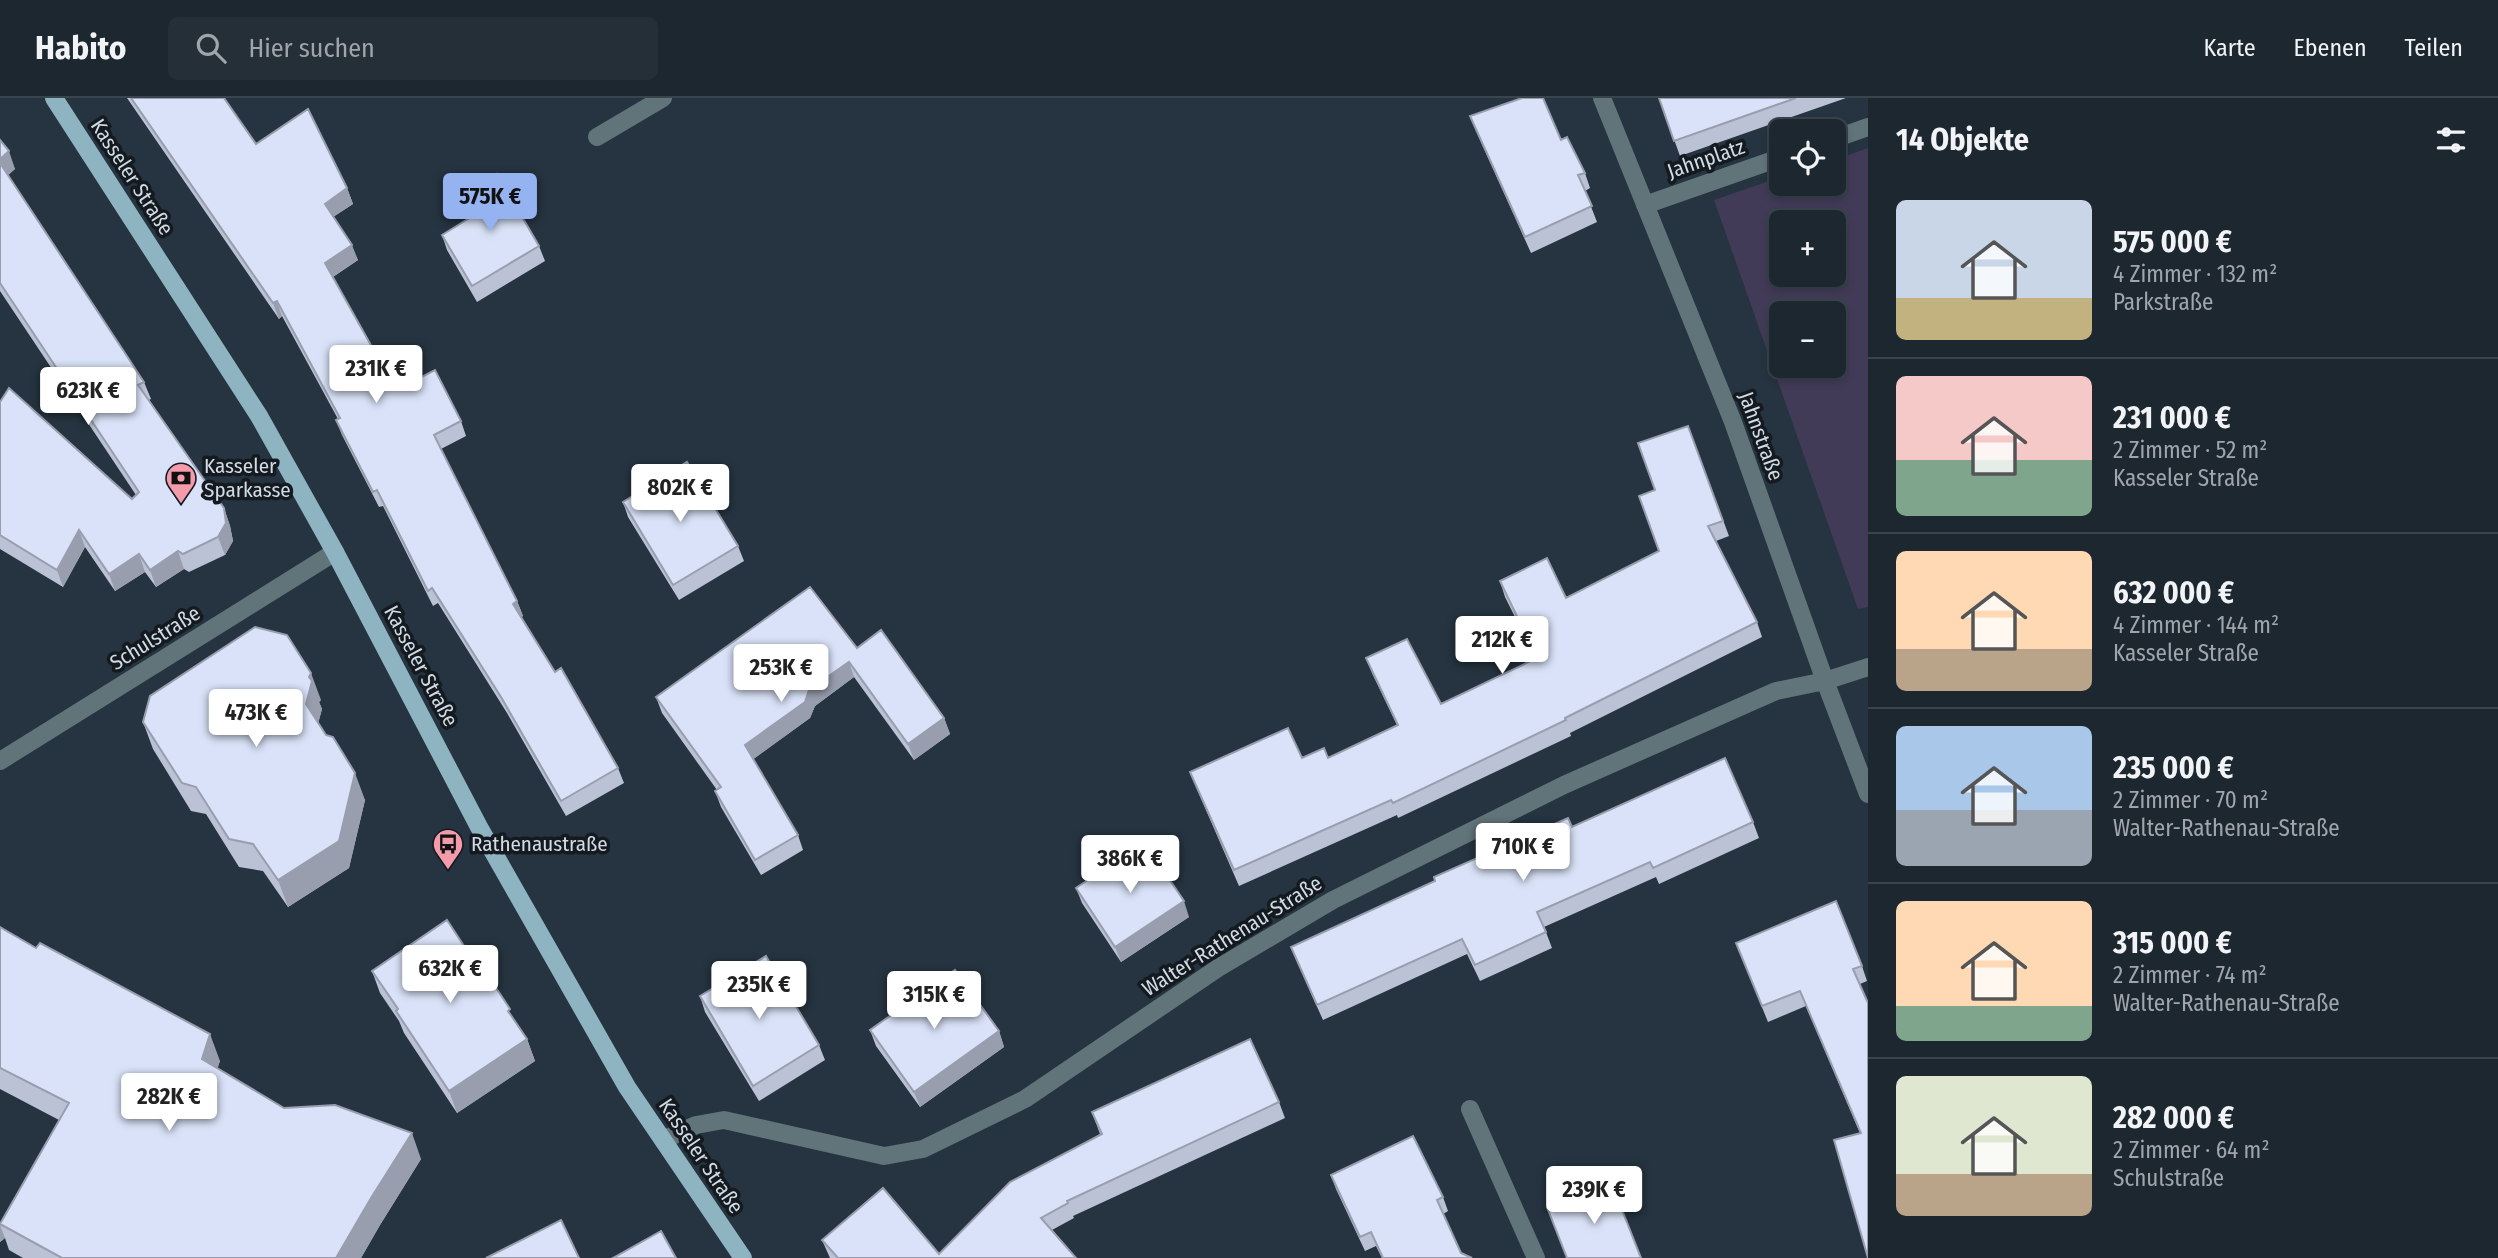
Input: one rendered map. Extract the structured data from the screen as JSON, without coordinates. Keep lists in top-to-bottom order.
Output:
{
  "streets": {
    "main road": ["Kasseler Straße"],
    "street": [
      "Jahnplatz",
      "Jahnstraße",
      "Schulstraße",
      "Walter-Rathenau-Straße"
    ]
  },
  "crossings": [
    ["Jahnplatz", "Jahnstraße"],
    ["Kasseler Straße", "Schulstraße"],
    ["Kasseler Straße", "Walter-Rathenau-Straße"],
    ["Jahnstraße", "Walter-Rathenau-Straße"]
  ],
  "places": {
    "bank": ["Kasseler Sparkasse"],
    "bus stop": ["Rathenaustraße"]
  },
  "page": {
    "header": "Habito",
    "search": "Hier suchen",
    "nav": ["Karte", "Ebenen", "Teilen"],
    "heading": "14 Objekte",
    "map_buttons": ["+", "−"],
    "price": [
      "575K €",
      "231K €",
      "623K €",
      "802K €",
      "212K €",
      "253K €",
      "473K €",
      "710K €",
      "386K €",
      "632K €",
      "235K €",
      "315K €",
      "282K €",
      "239K €"
    ],
    "list": [
      {
        "name": "575 000 €",
        "note": "4 Zimmer · 132 m² · Parkstraße"
      },
      {
        "name": "231 000 €",
        "note": "2 Zimmer · 52 m² · Kasseler Straße"
      },
      {
        "name": "632 000 €",
        "note": "4 Zimmer · 144 m² · Kasseler Straße"
      },
      {
        "name": "235 000 €",
        "note": "2 Zimmer · 70 m² · Walter-Rathenau-Straße"
      },
      {
        "name": "315 000 €",
        "note": "2 Zimmer · 74 m² · Walter-Rathenau-Straße"
      },
      {
        "name": "282 000 €",
        "note": "2 Zimmer · 64 m² · Schulstraße"
      }
    ]
  }
}
